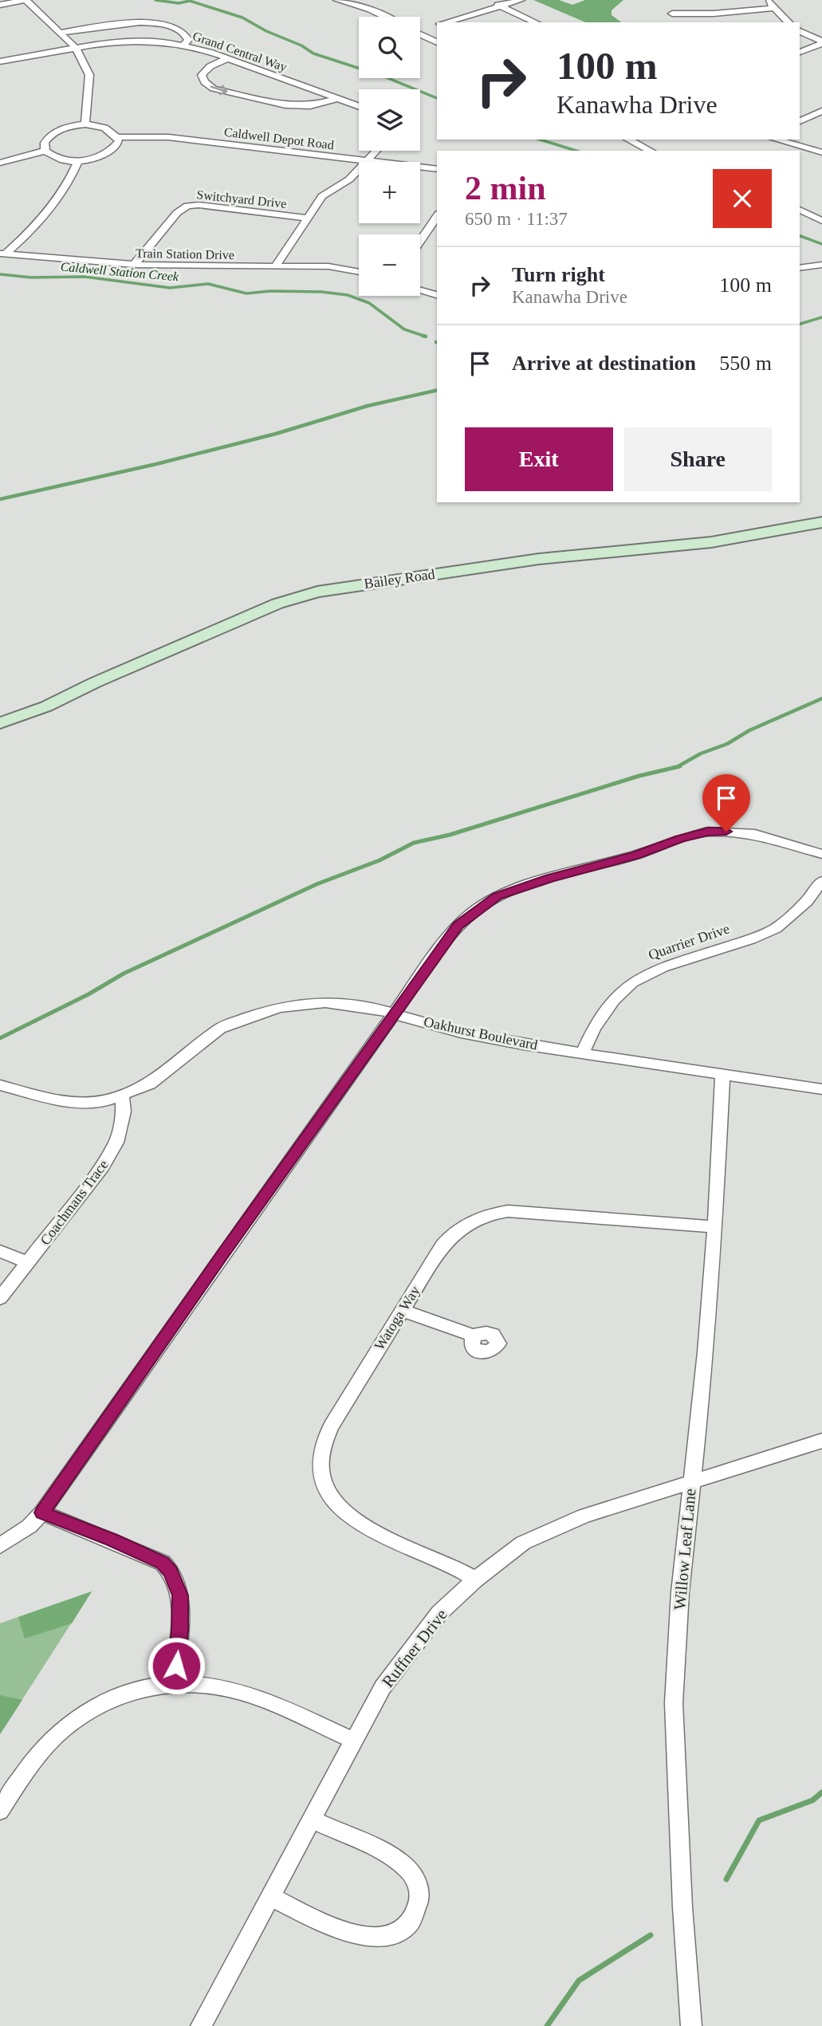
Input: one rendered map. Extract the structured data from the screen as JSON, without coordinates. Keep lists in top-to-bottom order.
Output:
{
  "streets": {
    "street": [
      "Grand Central Way",
      "Caldwell Depot Road",
      "Switchyard Drive",
      "Train Station Drive",
      "Bailey Road",
      "Quarrier Drive",
      "Oakhurst Boulevard",
      "Coachmans Trace",
      "Watoga Way",
      "Willow Leaf Lane",
      "Ruffner Drive"
    ]
  },
  "crossings": [
    ["Switchyard Drive", "Train Station Drive"],
    ["Quarrier Drive", "Oakhurst Boulevard"],
    ["Oakhurst Boulevard", "Coachmans Trace"],
    ["Oakhurst Boulevard", "Willow Leaf Lane"],
    ["Watoga Way", "Willow Leaf Lane"],
    ["Watoga Way", "Ruffner Drive"],
    ["Willow Leaf Lane", "Ruffner Drive"]
  ],
  "water": ["Caldwell Station Creek"],
  "page": {
    "map_buttons": ["+", "−"],
    "turn": ["100 m", "Kanawha Drive"],
    "heading": ["2 min", "650 m · 11:37"],
    "list": [
      {
        "name": "Turn right",
        "note": "Kanawha Drive",
        "value": "100 m"
      },
      {
        "name": "Arrive at destination",
        "value": "550 m"
      }
    ],
    "buttons": ["Exit", "Share"]
  }
}
